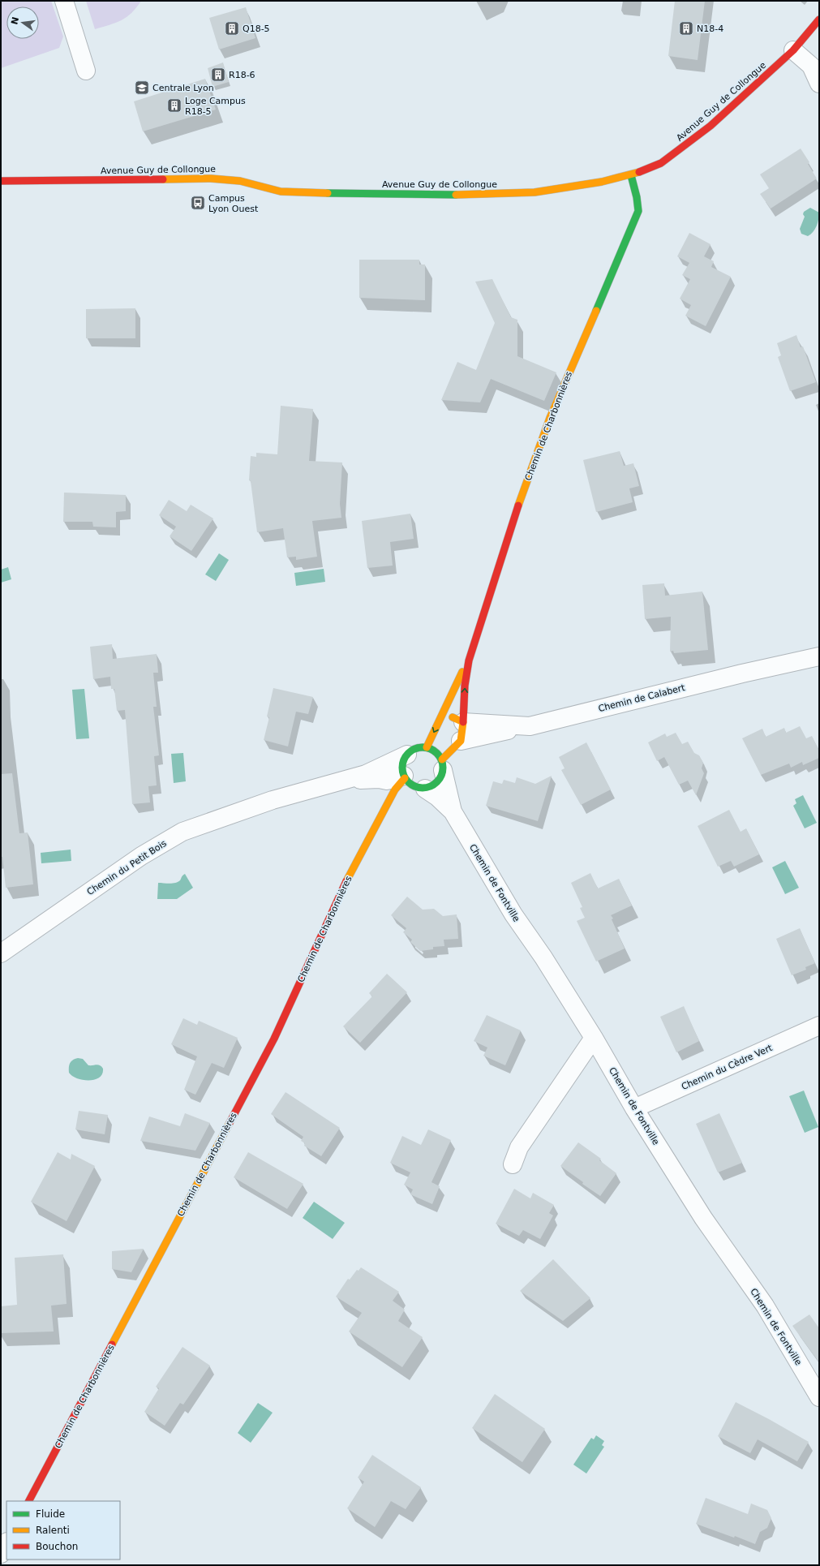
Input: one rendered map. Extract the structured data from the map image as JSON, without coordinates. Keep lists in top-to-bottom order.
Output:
{
  "streets": {
    "street": [
      "Avenue Guy de Collongue",
      "Chemin de Charbonnières",
      "Chemin de Calabert",
      "Chemin du Petit Bois",
      "Chemin de Fontville",
      "Chemin du Cèdre Vert"
    ]
  },
  "crossings": [
    ["Avenue Guy de Collongue", "Chemin de Charbonnières"],
    ["Chemin de Charbonnières", "Chemin de Calabert"],
    ["Chemin de Charbonnières", "Chemin du Petit Bois"],
    ["Chemin de Charbonnières", "Chemin de Fontville"],
    ["Chemin du Petit Bois", "Chemin de Fontville"],
    ["Chemin de Fontville", "Chemin du Cèdre Vert"]
  ],
  "places": {
    "building": [
      "Q18-5",
      "N18-4",
      "R18-6",
      "Loge Campus R18-5"
    ],
    "school or university": ["Centrale Lyon"],
    "bus stop": ["Campus Lyon Ouest"]
  },
  "legend": ["Fluide", "Ralenti", "Bouchon"],
  "north": "left"
}
